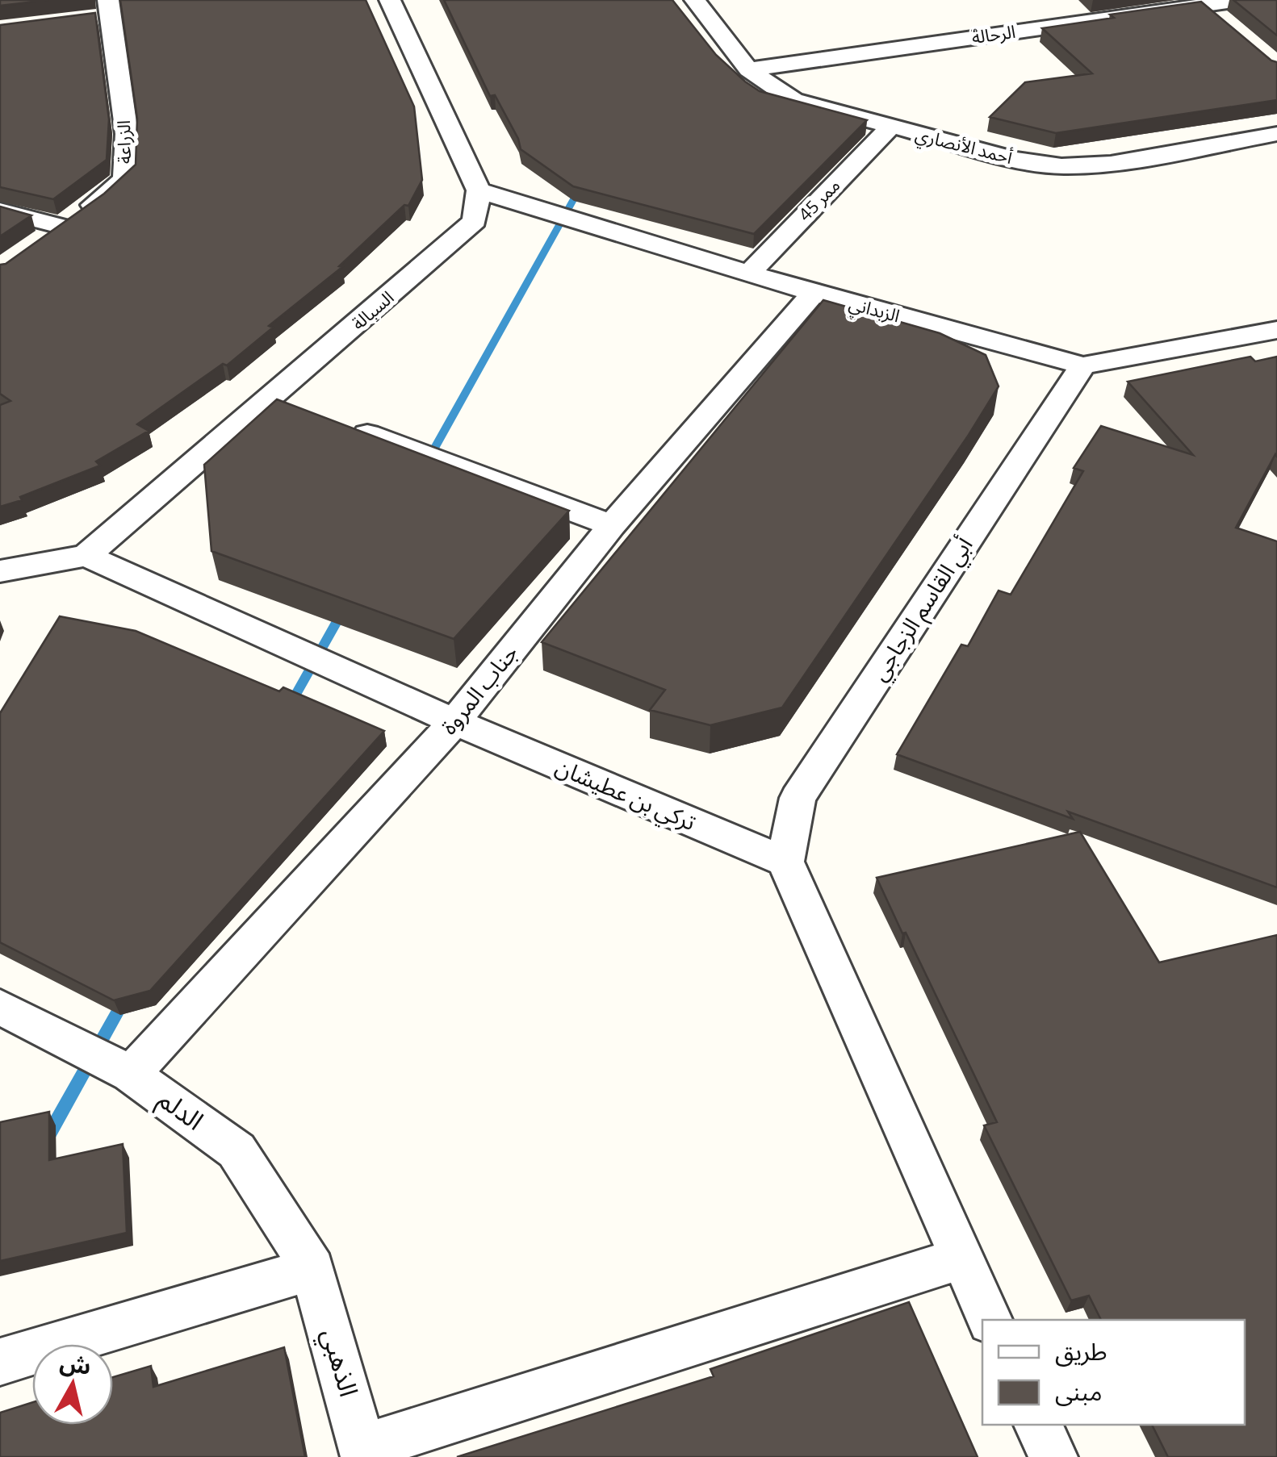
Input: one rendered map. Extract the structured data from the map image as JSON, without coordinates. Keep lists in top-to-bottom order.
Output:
{
  "streets": {
    "street": [
      "الرحالة",
      "الزراعة",
      "أحمد الأنصاري",
      "ممر 45",
      "الزبداني",
      "السبالة",
      "أبي القاسم الزجاجي",
      "جناب المروة",
      "تركي بن عطيشان",
      "الدلم",
      "الذهبي"
    ]
  },
  "crossings": [
    ["الرحالة", "أحمد الأنصاري"],
    ["أحمد الأنصاري", "ممر 45"],
    ["ممر 45", "الزبداني"],
    ["الزبداني", "السبالة"],
    ["الزبداني", "أبي القاسم الزجاجي"],
    ["الزبداني", "جناب المروة"],
    ["السبالة", "تركي بن عطيشان"],
    ["أبي القاسم الزجاجي", "تركي بن عطيشان"],
    ["جناب المروة", "تركي بن عطيشان"],
    ["جناب المروة", "الدلم"],
    ["الدلم", "الذهبي"]
  ],
  "legend": ["طريق", "مبنى"],
  "north": "top"
}
